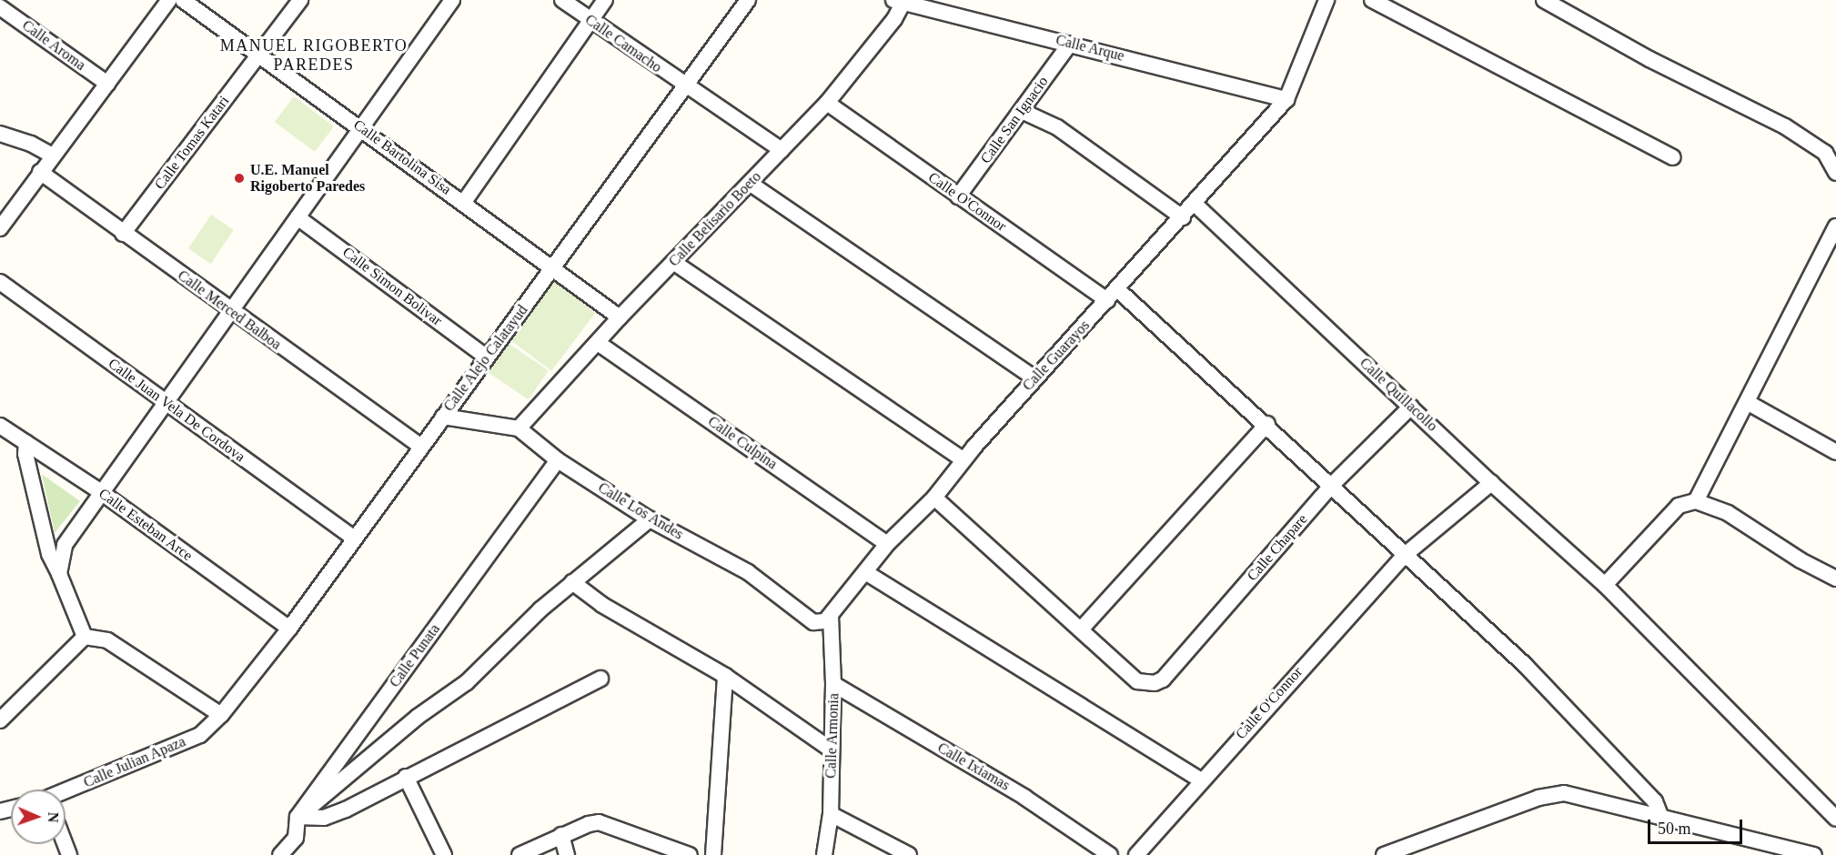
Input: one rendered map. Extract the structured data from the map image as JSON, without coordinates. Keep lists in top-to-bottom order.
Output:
{
  "streets": {
    "street": [
      "Calle Camacho",
      "Calle Aroma",
      "Calle Arque",
      "Calle San Ignacio",
      "Calle Tomas Katari",
      "Calle Bartolina Sisa",
      "Calle O'Connor",
      "Calle Belisario Boeto",
      "Calle Simon Bolivar",
      "Calle Merced Balboa",
      "Calle Guarayos",
      "Calle Alejo Calatayud",
      "Calle Quillacollo",
      "Calle Juan Vela De Cordova",
      "Calle Culpina",
      "Calle Los Andes",
      "Calle Esteban Arce",
      "Calle Chapare",
      "Calle Punata",
      "Calle Armonia",
      "Calle Julian Apaza",
      "Calle Ixiamas"
    ]
  },
  "crossings": [
    ["Calle Camacho", "Calle Belisario Boeto"],
    ["Calle Camacho", "Calle Alejo Calatayud"],
    ["Calle Arque", "Calle San Ignacio"],
    ["Calle Arque", "Calle Belisario Boeto"],
    ["Calle Arque", "Calle Guarayos"],
    ["Calle San Ignacio", "Calle O'Connor"],
    ["Calle Tomas Katari", "Calle Bartolina Sisa"],
    ["Calle Tomas Katari", "Calle Merced Balboa"],
    ["Calle Bartolina Sisa", "Calle Belisario Boeto"],
    ["Calle Bartolina Sisa", "Calle Alejo Calatayud"],
    ["Calle O'Connor", "Calle Belisario Boeto"],
    ["Calle O'Connor", "Calle Guarayos"],
    ["Calle O'Connor", "Calle Quillacollo"],
    ["Calle O'Connor", "Calle Chapare"],
    ["Calle Belisario Boeto", "Calle Culpina"],
    ["Calle Belisario Boeto", "Calle Los Andes"],
    ["Calle Simon Bolivar", "Calle Alejo Calatayud"],
    ["Calle Merced Balboa", "Calle Alejo Calatayud"],
    ["Calle Guarayos", "Calle Quillacollo"],
    ["Calle Guarayos", "Calle Culpina"],
    ["Calle Guarayos", "Calle Los Andes"],
    ["Calle Guarayos", "Calle Armonia"],
    ["Calle Alejo Calatayud", "Calle Juan Vela De Cordova"],
    ["Calle Alejo Calatayud", "Calle Esteban Arce"],
    ["Calle Alejo Calatayud", "Calle Julian Apaza"],
    ["Calle Quillacollo", "Calle Chapare"],
    ["Calle Los Andes", "Calle Punata"],
    ["Calle Los Andes", "Calle Armonia"],
    ["Calle Armonia", "Calle Ixiamas"]
  ],
  "districts": ["MANUEL RIGOBERTO PAREDES"],
  "places": ["U.E. Manuel Rigoberto Paredes"],
  "scale_bar": "50 m",
  "north": "right"
}
